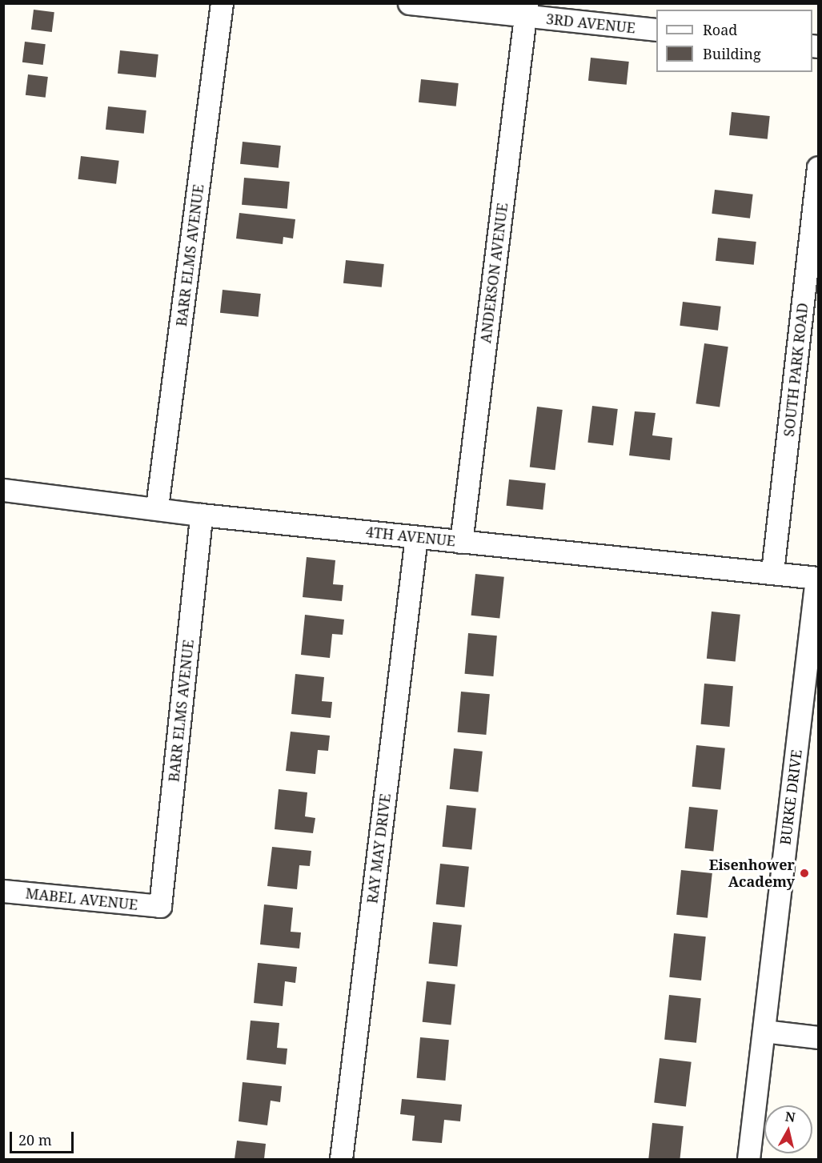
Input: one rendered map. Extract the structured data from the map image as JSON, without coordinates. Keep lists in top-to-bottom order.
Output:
{
  "streets": {
    "street": [
      "3RD AVENUE",
      "BARR ELMS AVENUE",
      "ANDERSON AVENUE",
      "SOUTH PARK ROAD",
      "4TH AVENUE",
      "BURKE DRIVE",
      "RAY MAY DRIVE",
      "MABEL AVENUE"
    ]
  },
  "crossings": [
    ["3RD AVENUE", "ANDERSON AVENUE"],
    ["BARR ELMS AVENUE", "4TH AVENUE"],
    ["BARR ELMS AVENUE", "MABEL AVENUE"],
    ["ANDERSON AVENUE", "4TH AVENUE"],
    ["SOUTH PARK ROAD", "4TH AVENUE"],
    ["4TH AVENUE", "BURKE DRIVE"],
    ["4TH AVENUE", "RAY MAY DRIVE"]
  ],
  "places": ["Eisenhower Academy"],
  "legend": ["Road", "Building"],
  "scale_bar": "20 m",
  "north": "top"
}
